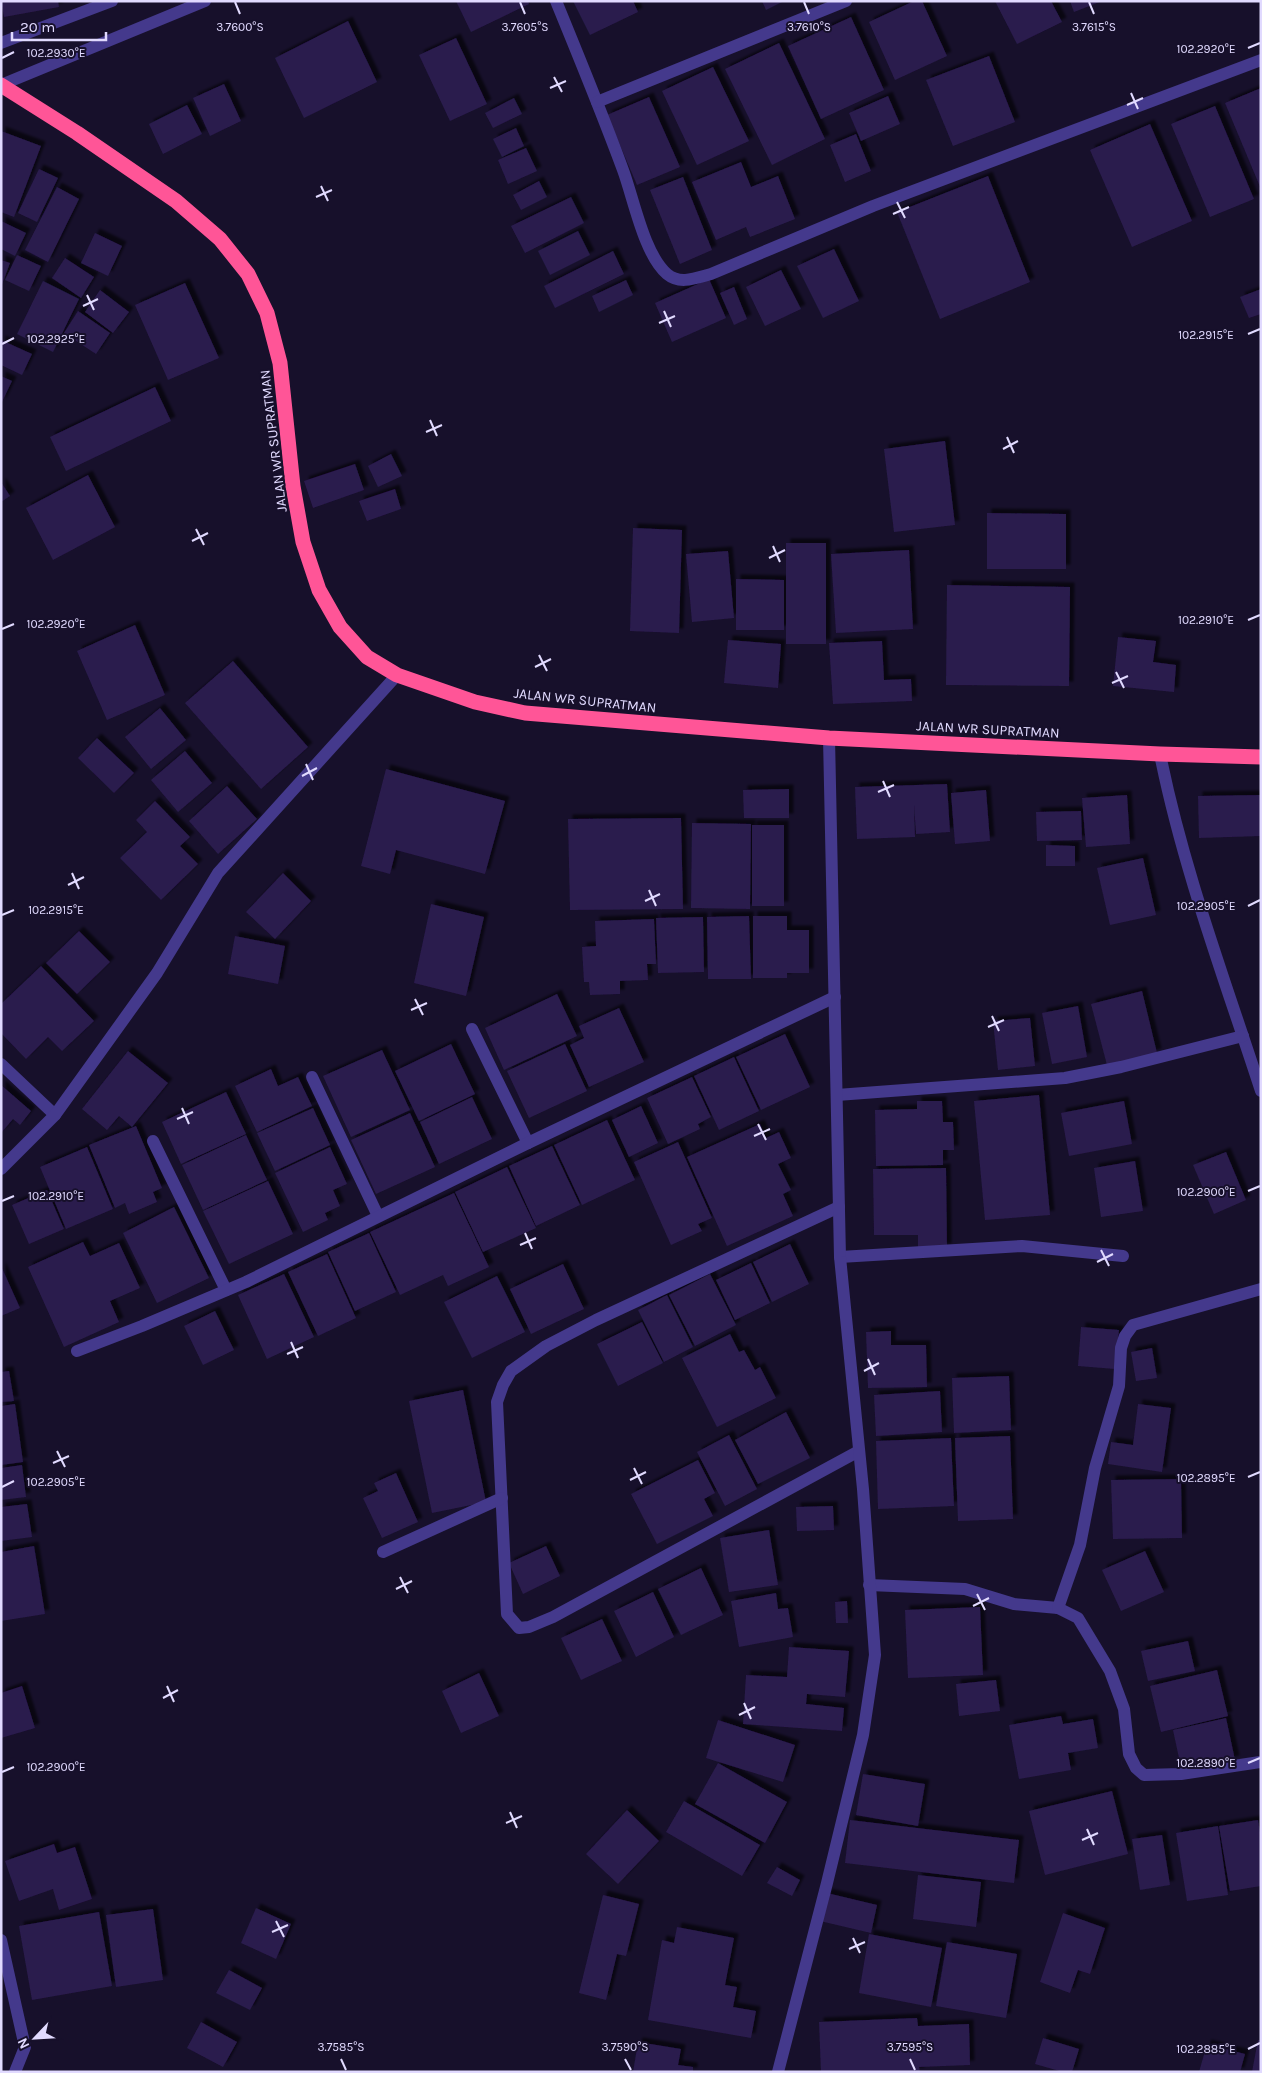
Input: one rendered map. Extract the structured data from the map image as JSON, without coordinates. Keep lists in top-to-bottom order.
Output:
{
  "streets": {
    "highway": ["JALAN WR SUPRATMAN"]
  },
  "scale_bar": "20 m",
  "north": "bottom left",
  "coordinates": [
    "3.7600°S",
    "3.7605°S",
    "3.7610°S",
    "3.7615°S",
    "102.2920°E",
    "102.2930°E",
    "102.2915°E",
    "102.2925°E",
    "102.2910°E",
    "102.2905°E",
    "102.2900°E",
    "102.2895°E",
    "102.2890°E",
    "3.7585°S",
    "3.7590°S",
    "3.7595°S",
    "102.2885°E"
  ]
}
